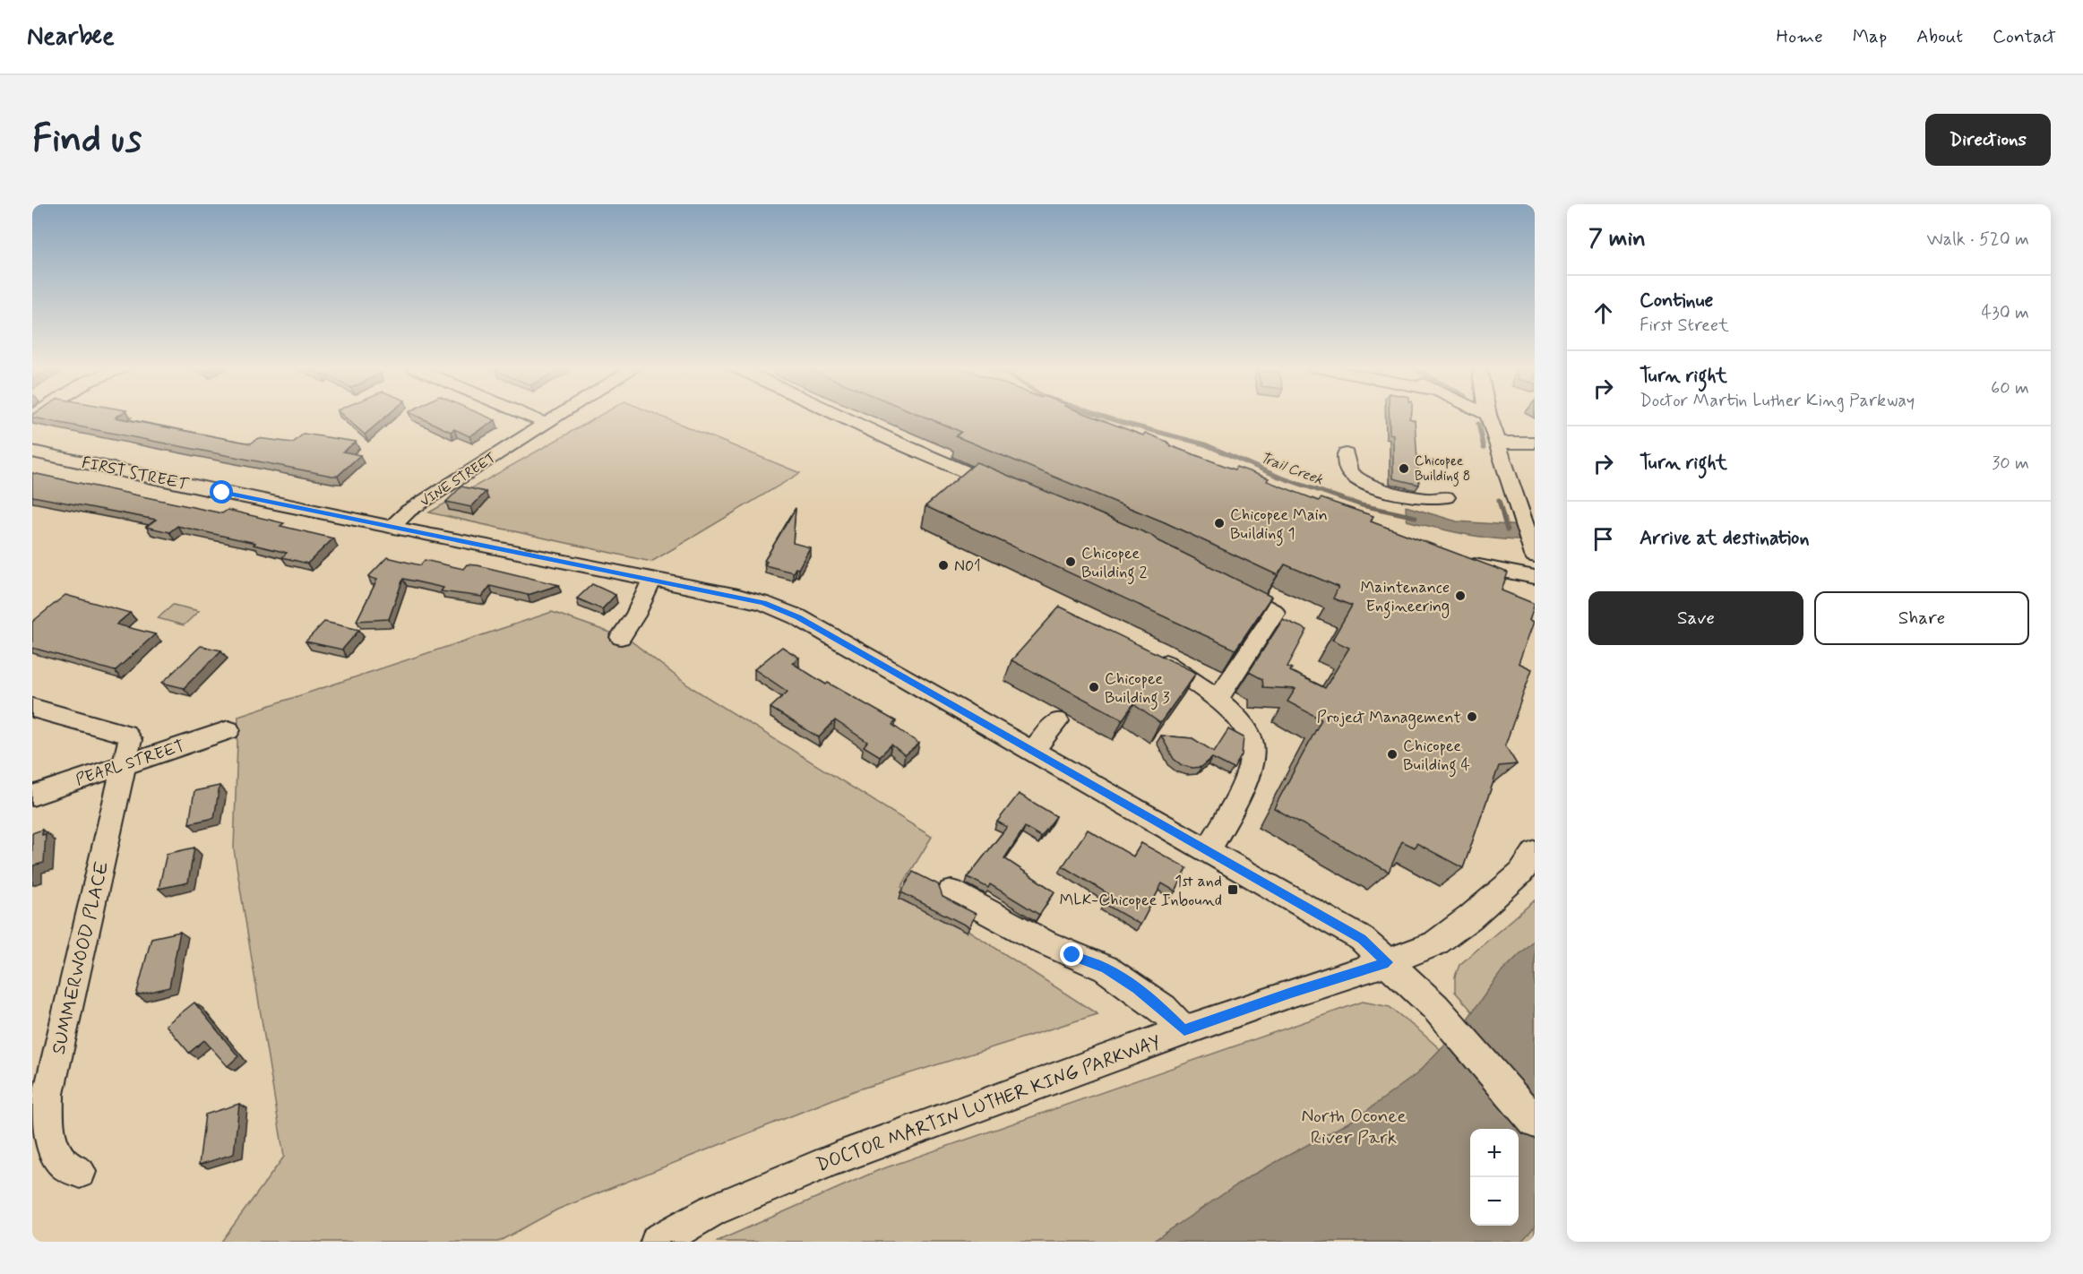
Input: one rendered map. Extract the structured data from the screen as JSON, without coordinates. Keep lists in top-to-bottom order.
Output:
{
  "streets": {
    "street": [
      "FIRST STREET",
      "VINE STREET",
      "PEARL STREET",
      "SUMMERWOOD PLACE",
      "DOCTOR MARTIN LUTHER KING PARKWAY"
    ]
  },
  "crossings": [
    ["FIRST STREET", "VINE STREET"],
    ["FIRST STREET", "DOCTOR MARTIN LUTHER KING PARKWAY"],
    ["PEARL STREET", "SUMMERWOOD PLACE"]
  ],
  "water": ["Trail Creek"],
  "parks": ["North Oconee River Park"],
  "places": {
    "other": [
      "Chicopee Building 8",
      "Chicopee Main Building 1",
      "Chicopee Building 2",
      "N01",
      "Maintenance Engineering",
      "Chicopee Building 3",
      "Project Management",
      "Chicopee Building 4"
    ],
    "transit": ["1st and MLK-Chicopee Inbound"]
  },
  "page": {
    "header": "Nearbee",
    "nav": [
      "Home",
      "Map",
      "About",
      "Contact"
    ],
    "buttons": [
      "Directions",
      ["Save", "Share"]
    ],
    "title": "Find us",
    "heading": ["7 min", "Walk · 520 m"],
    "list": [
      ["Continue", "First Street", "430 m"],
      ["Turn right", "Doctor Martin Luther King Parkway", "60 m"],
      ["Turn right", "30 m"],
      "Arrive at destination"
    ],
    "map_buttons": ["+", "−"]
  }
}
